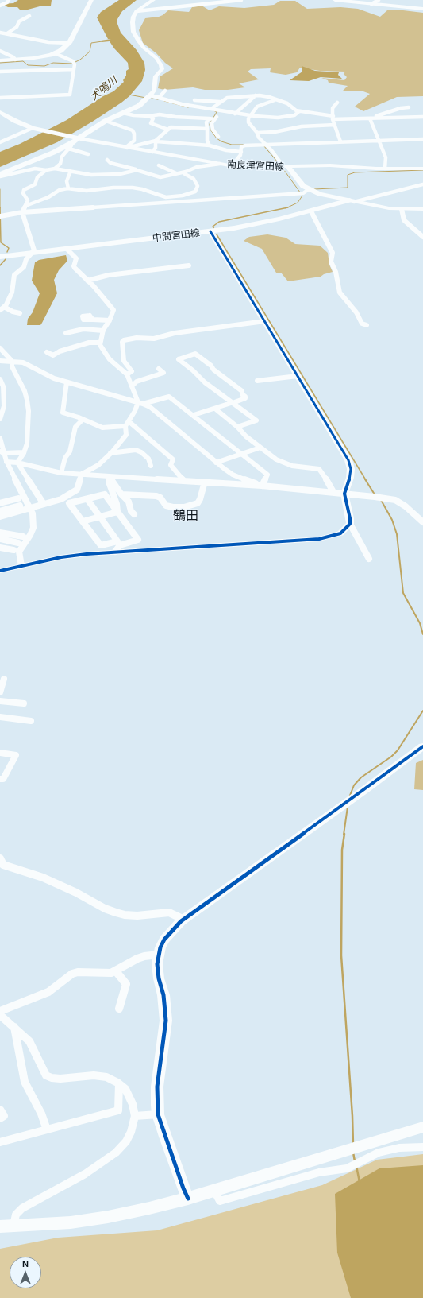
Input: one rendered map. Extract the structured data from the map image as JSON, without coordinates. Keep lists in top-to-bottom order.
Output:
{
  "streets": {
    "main road": ["中間宮田線"],
    "street": ["南良津宮田線"]
  },
  "crossings": [
    ["南良津宮田線", "中間宮田線"]
  ],
  "districts": ["鶴田"],
  "water": ["犬鳴川"],
  "north": "top"
}
